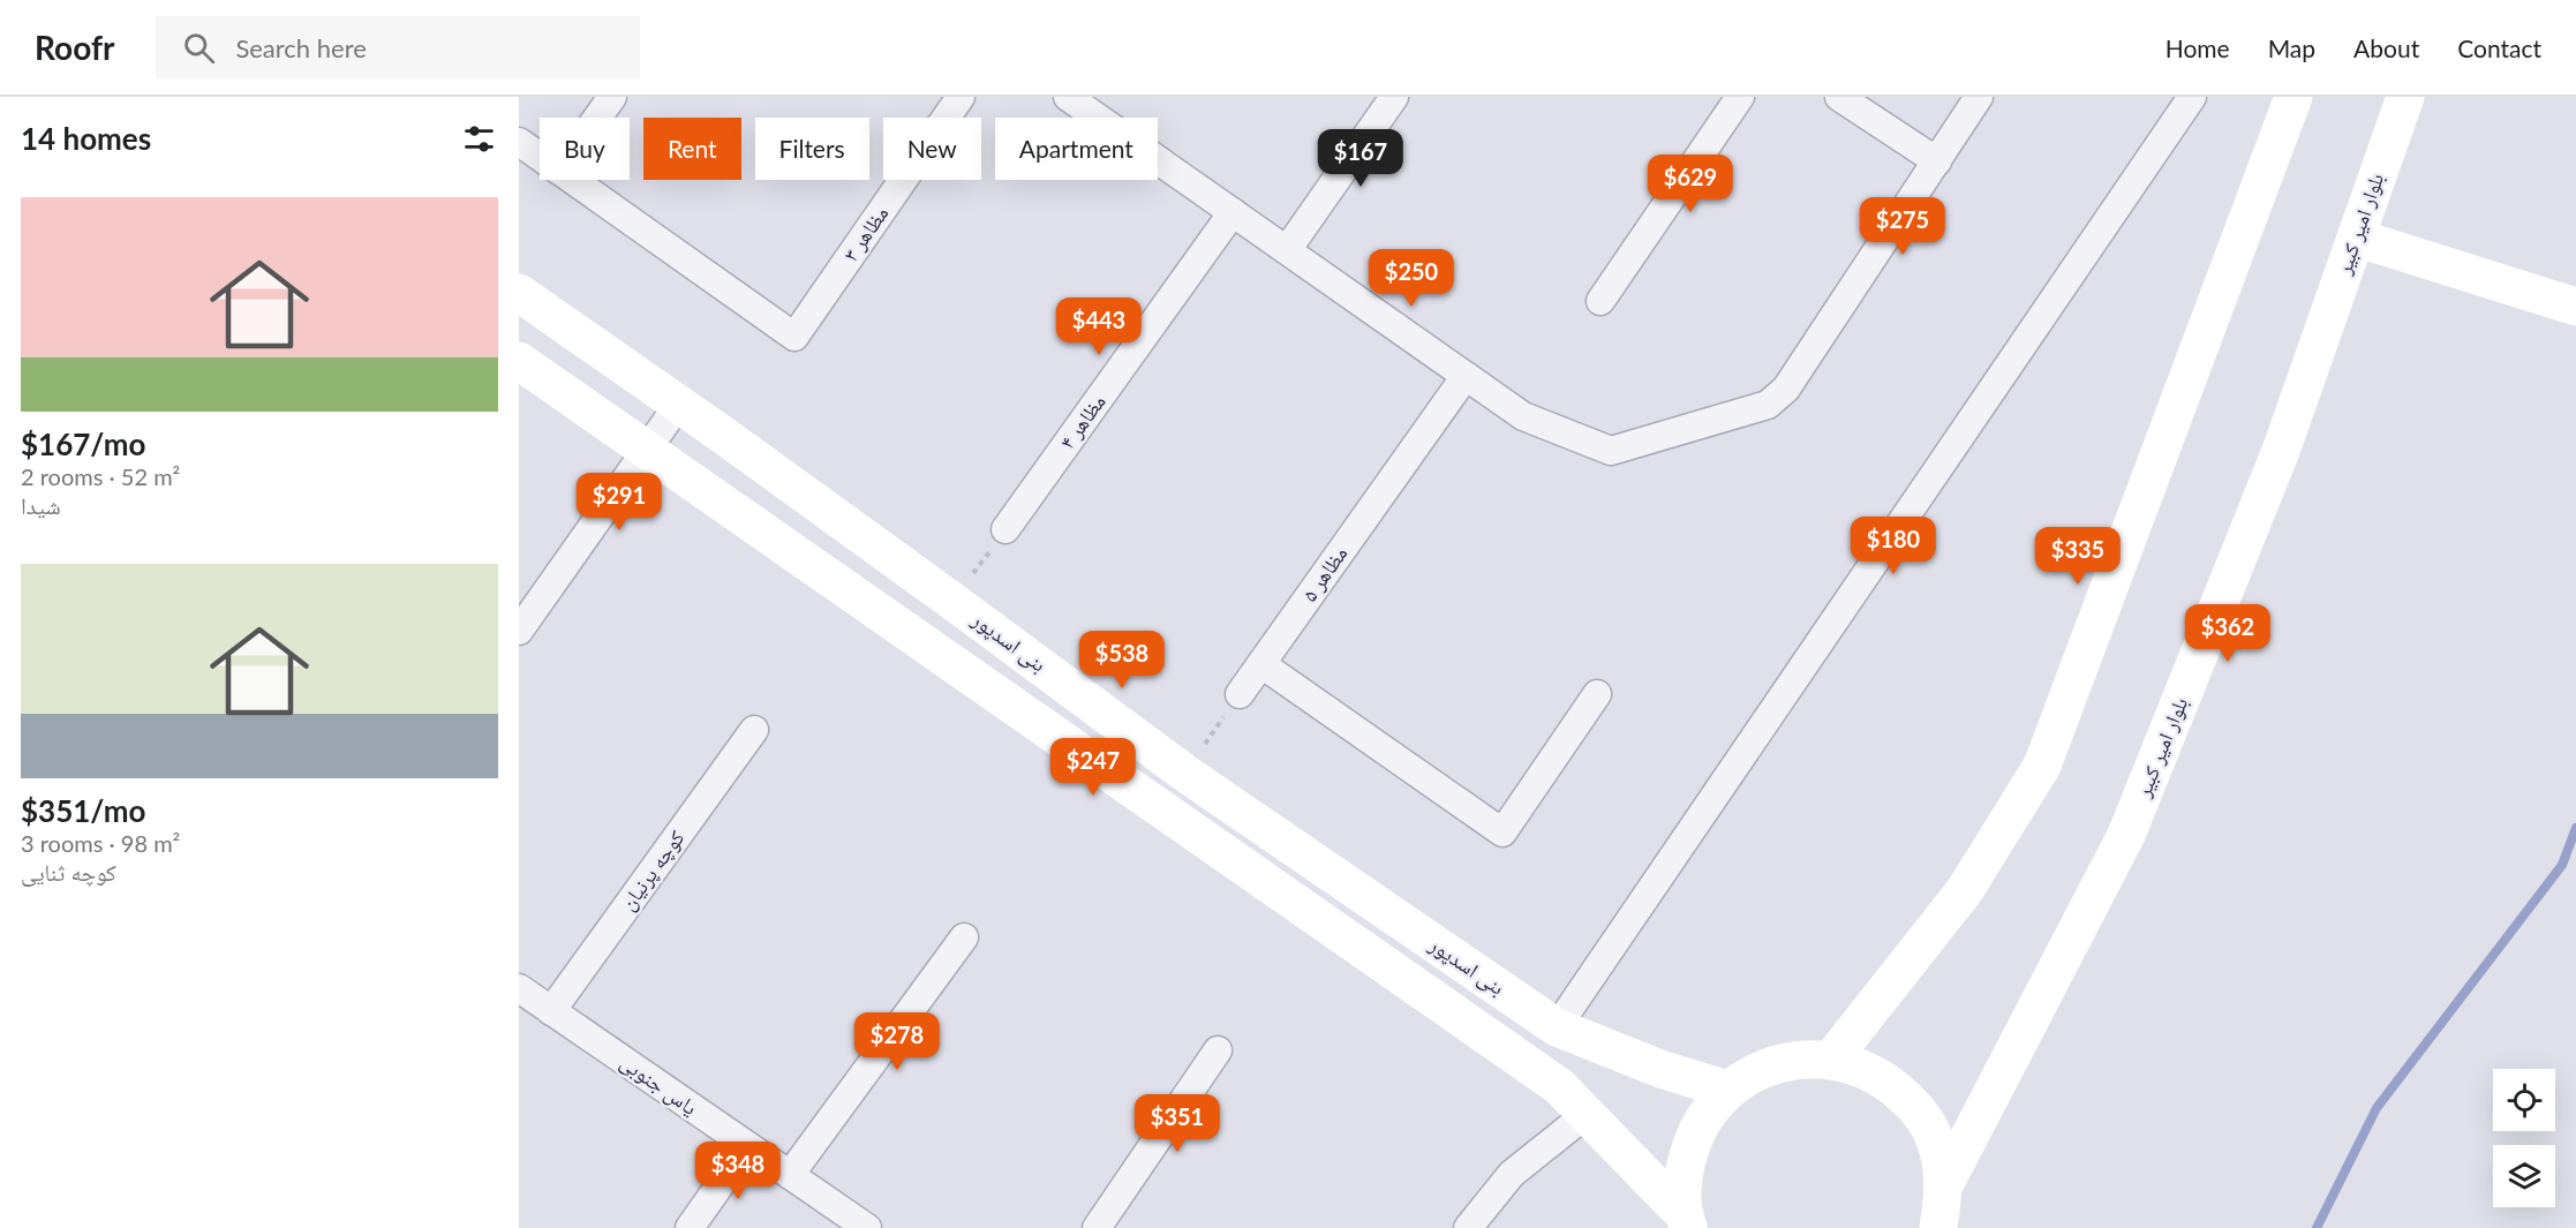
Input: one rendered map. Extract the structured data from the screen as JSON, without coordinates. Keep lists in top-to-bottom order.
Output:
{
  "streets": {
    "main road": ["بلوار امیر کبیر", "بنی اسدپور"],
    "street": [
      "مظاهر ۳",
      "مظاهر ۴",
      "مظاهر ۵",
      "کوچه پرنیان",
      "یاس جنوبی"
    ]
  },
  "crossings": [
    ["کوچه پرنیان", "یاس جنوبی"]
  ],
  "page": {
    "header": "Roofr",
    "search": "Search here",
    "nav": [
      "Home",
      "Map",
      "About",
      "Contact"
    ],
    "heading": "14 homes",
    "chip": [
      "Buy",
      "Rent",
      "Filters",
      "New",
      "Apartment"
    ],
    "price": [
      "$167",
      "$629",
      "$275",
      "$250",
      "$443",
      "$291",
      "$180",
      "$335",
      "$362",
      "$538",
      "$247",
      "$278",
      "$351",
      "$348"
    ],
    "list": [
      {
        "name": "$167/mo",
        "note": "2 rooms · 52 m² · شیدا"
      },
      {
        "name": "$351/mo",
        "note": "3 rooms · 98 m² · کوچه ثنایی"
      }
    ]
  }
}
